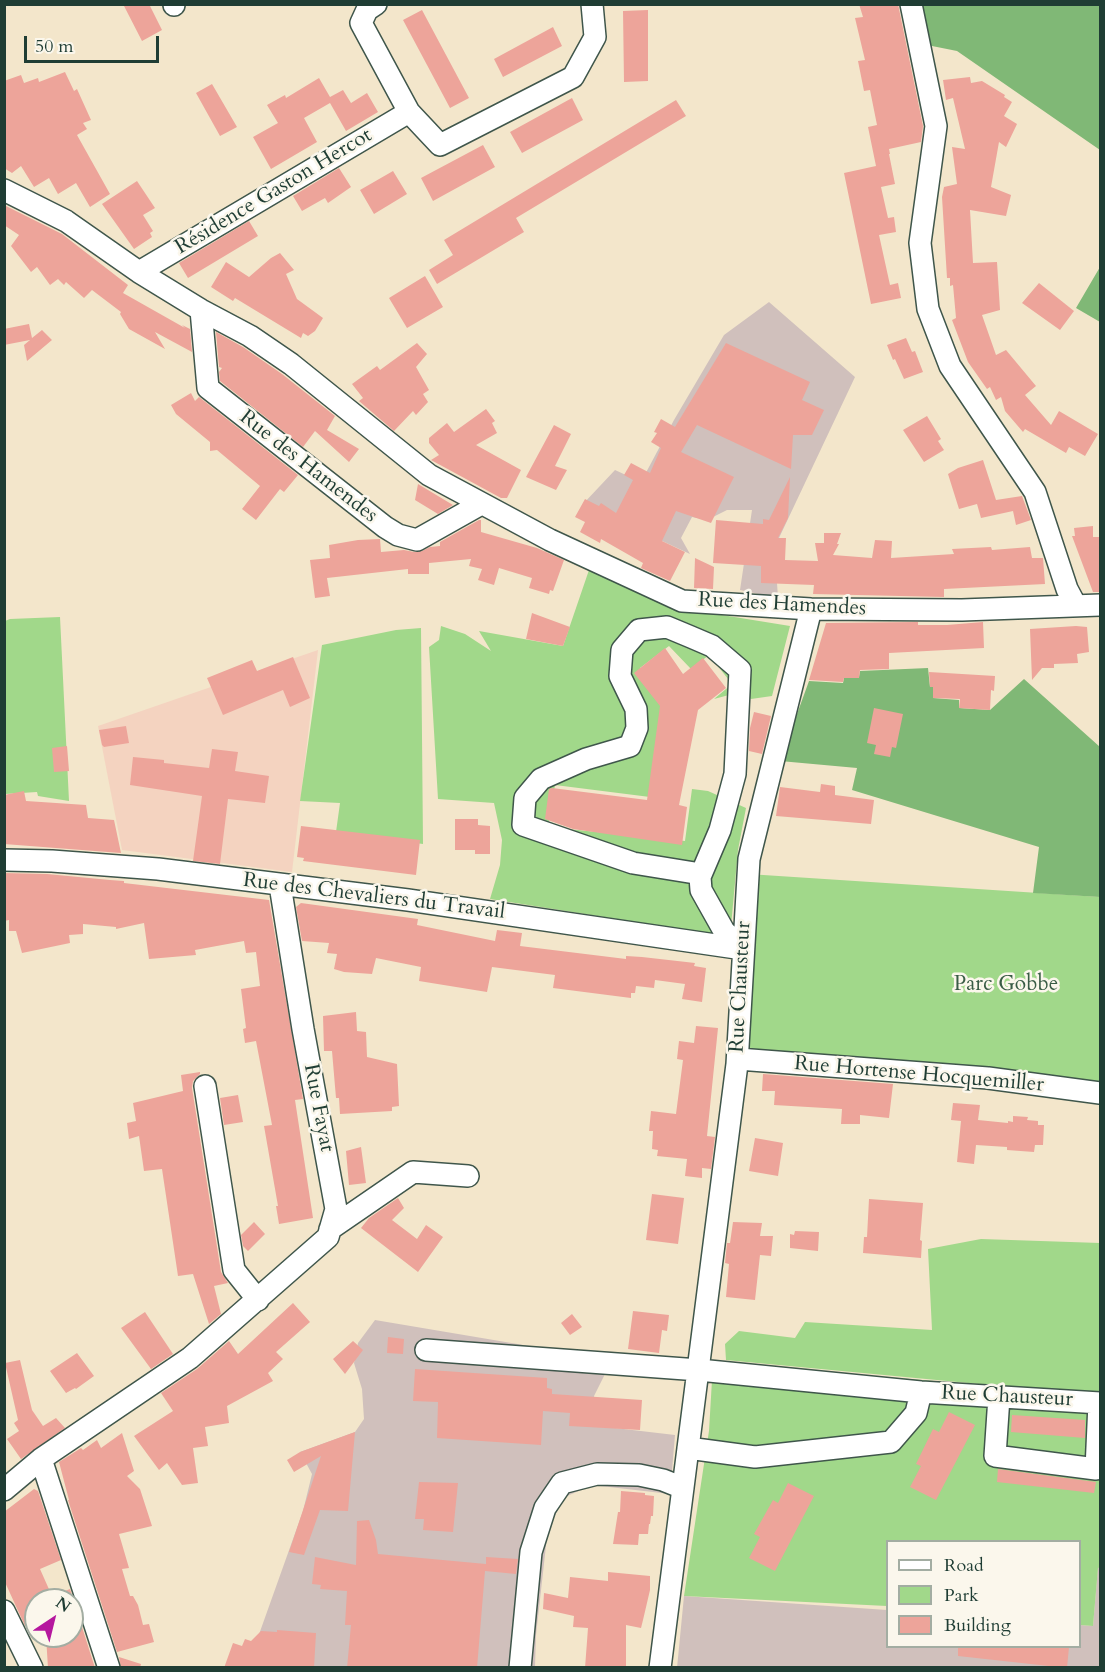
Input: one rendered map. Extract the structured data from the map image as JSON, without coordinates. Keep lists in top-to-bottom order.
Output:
{
  "streets": {
    "street": [
      "Résidence Gaston Hercot",
      "Rue des Hamendes",
      "Rue des Chevaliers du Travail",
      "Rue Chausteur",
      "Rue Hortense Hocquemiller",
      "Rue Fayat"
    ]
  },
  "crossings": [
    ["Résidence Gaston Hercot", "Rue des Hamendes"],
    ["Rue des Hamendes", "Rue Chausteur"],
    ["Rue des Chevaliers du Travail", "Rue Chausteur"],
    ["Rue des Chevaliers du Travail", "Rue Fayat"],
    ["Rue Chausteur", "Rue Hortense Hocquemiller"]
  ],
  "parks": ["Parc Gobbe"],
  "legend": ["Road", "Park", "Building"],
  "scale_bar": "50 m",
  "north": "top right"
}
